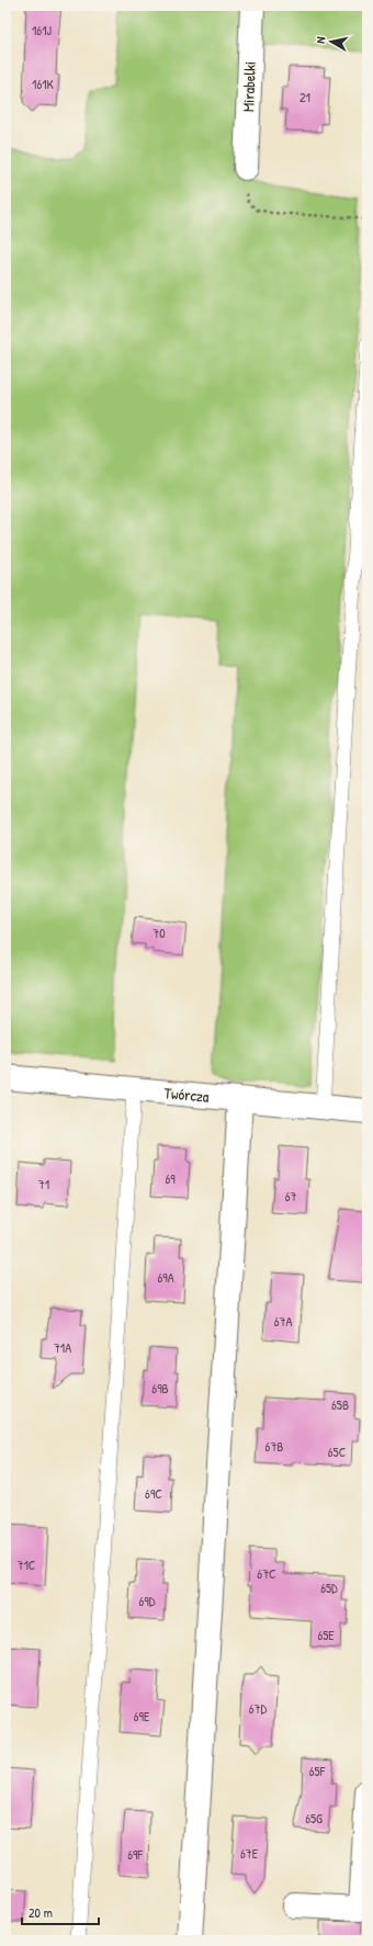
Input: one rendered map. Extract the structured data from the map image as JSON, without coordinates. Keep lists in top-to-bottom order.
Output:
{
  "streets": {
    "street": ["Mirabelki", "Twórcza"]
  },
  "house_numbers": [
    "161J",
    "161K",
    "21",
    "70",
    "69",
    "71",
    "67",
    "69A",
    "67A",
    "71A",
    "69B",
    "65B",
    "67B",
    "65C",
    "69C",
    "71C",
    "67C",
    "65D",
    "69D",
    "65E",
    "67D",
    "69E",
    "65F",
    "65G",
    "67E",
    "69F"
  ],
  "scale_bar": "20 m",
  "north": "left"
}
